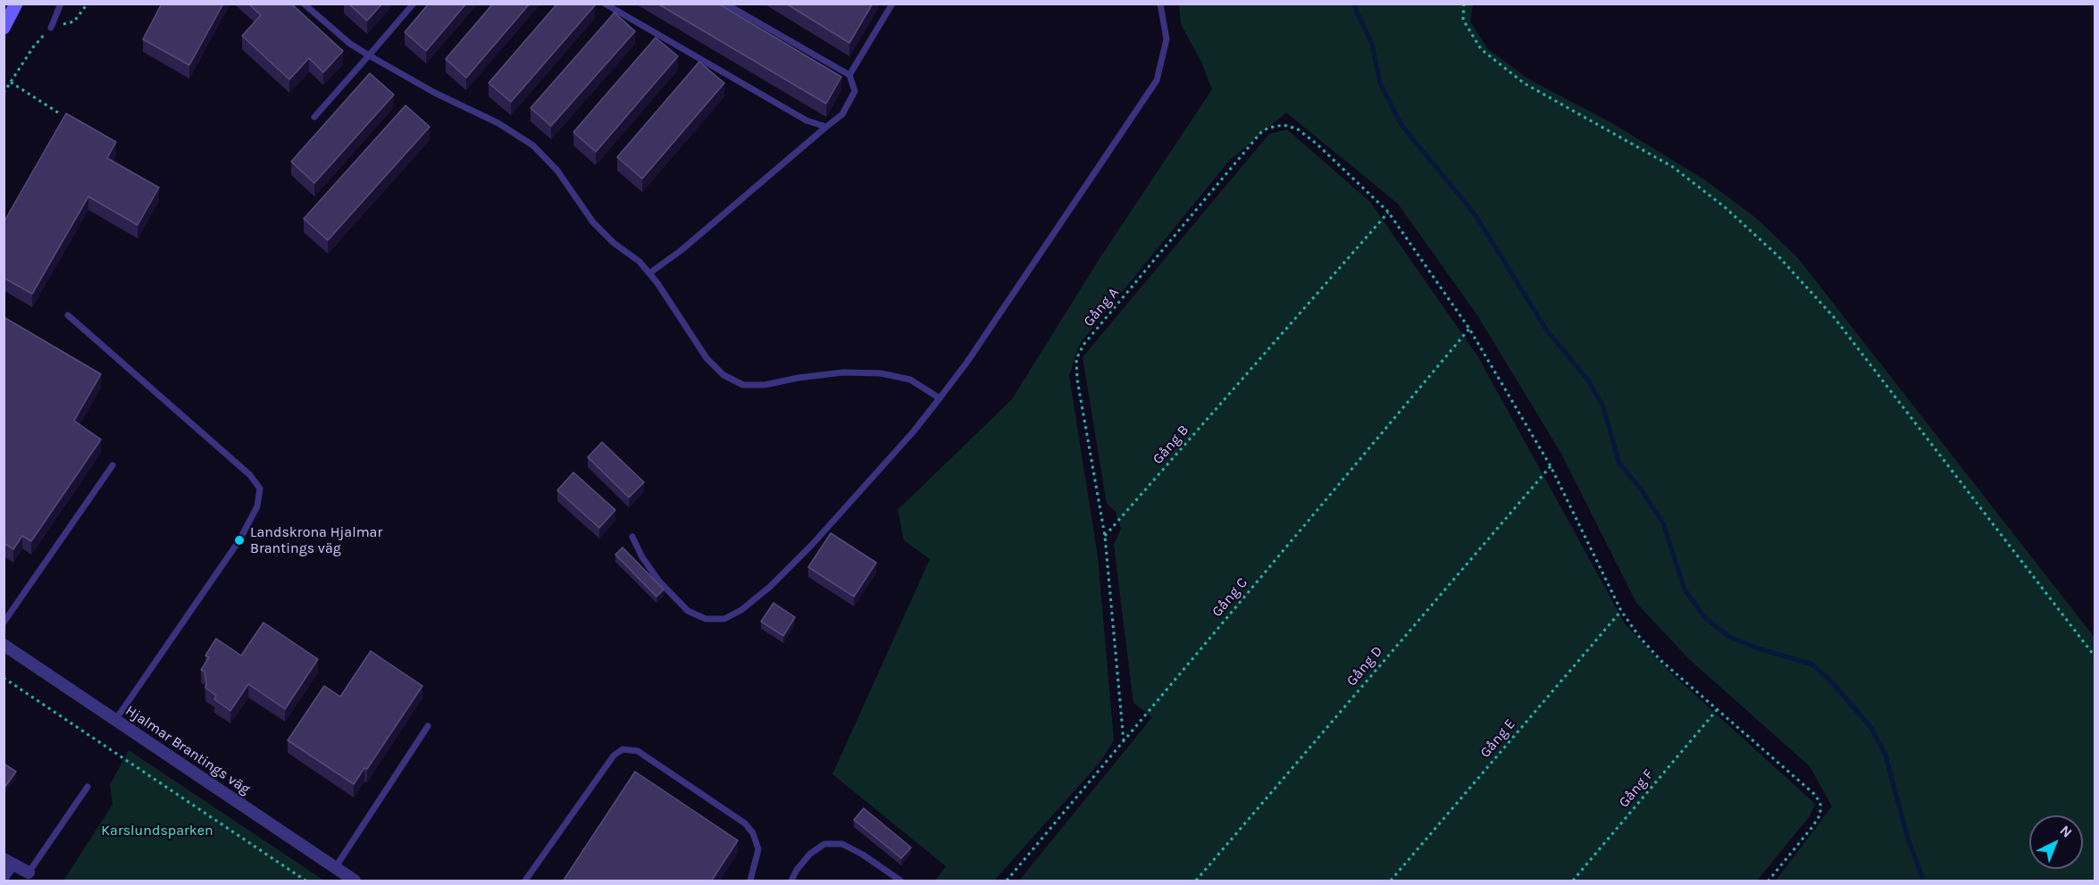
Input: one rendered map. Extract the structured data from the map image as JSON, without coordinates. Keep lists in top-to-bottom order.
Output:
{
  "streets": {
    "street": ["Hjalmar Brantings väg"],
    "path": [
      "Gång A",
      "Gång B",
      "Gång C",
      "Gång D",
      "Gång E",
      "Gång F"
    ]
  },
  "crossings": [
    ["Gång A", "Gång B"]
  ],
  "parks": ["Karslundsparken"],
  "places": ["Landskrona Hjalmar Brantings väg"],
  "north": "top right"
}
